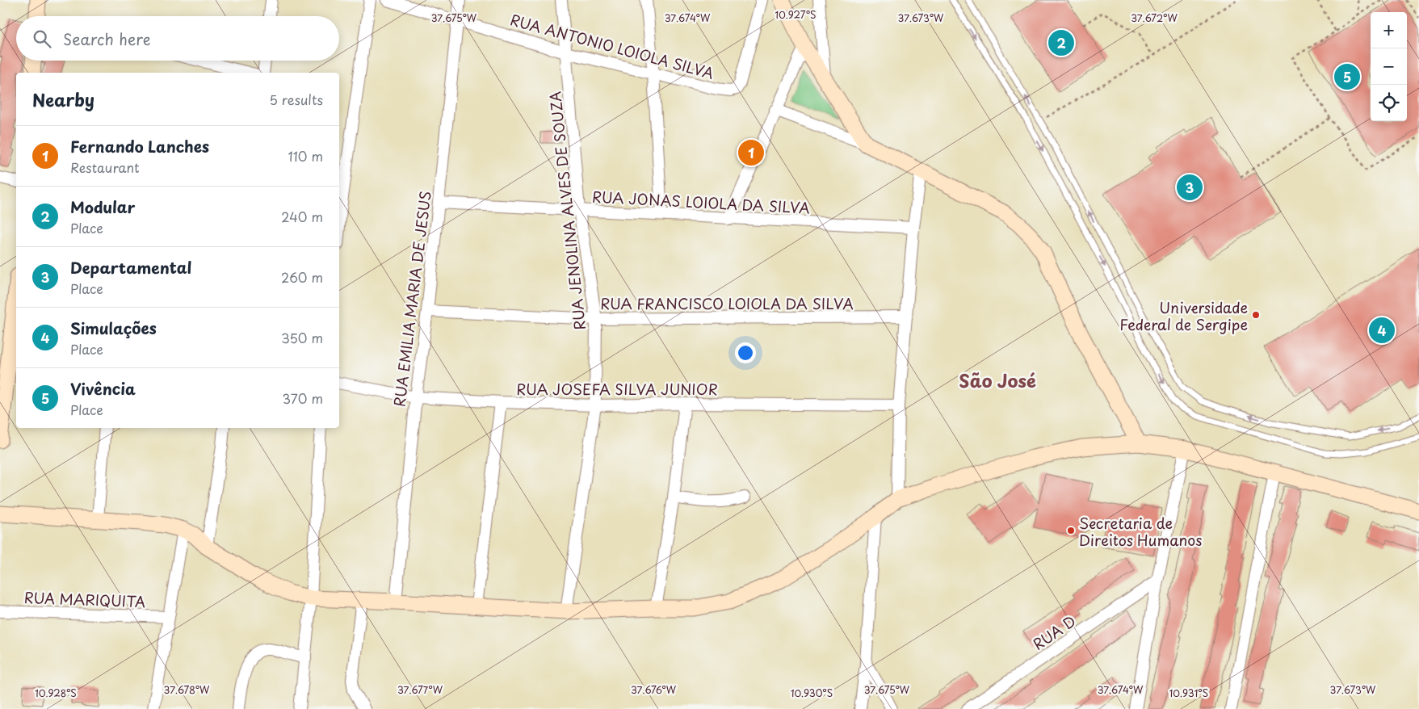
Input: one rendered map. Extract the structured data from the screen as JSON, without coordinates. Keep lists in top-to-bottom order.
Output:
{
  "streets": {
    "street": [
      "RUA ANTONIO LOIOLA SILVA",
      "RUA JONAS LOIOLA DA SILVA",
      "RUA JENOLINA ALVES DE SOUZA",
      "RUA EMILIA MARIA DE JESUS",
      "RUA FRANCISCO LOIOLA DA SILVA",
      "RUA JOSEFA SILVA JUNIOR",
      "RUA MARIQUITA",
      "RUA D"
    ]
  },
  "crossings": [
    ["RUA ANTONIO LOIOLA SILVA", "RUA JENOLINA ALVES DE SOUZA"],
    ["RUA ANTONIO LOIOLA SILVA", "RUA EMILIA MARIA DE JESUS"],
    ["RUA JONAS LOIOLA DA SILVA", "RUA JENOLINA ALVES DE SOUZA"],
    ["RUA JONAS LOIOLA DA SILVA", "RUA EMILIA MARIA DE JESUS"],
    ["RUA JENOLINA ALVES DE SOUZA", "RUA FRANCISCO LOIOLA DA SILVA"],
    ["RUA JENOLINA ALVES DE SOUZA", "RUA JOSEFA SILVA JUNIOR"],
    ["RUA EMILIA MARIA DE JESUS", "RUA FRANCISCO LOIOLA DA SILVA"],
    ["RUA EMILIA MARIA DE JESUS", "RUA JOSEFA SILVA JUNIOR"]
  ],
  "districts": ["São José"],
  "places": ["Universidade Federal de Sergipe", "Secretaria de Direitos Humanos"],
  "page": {
    "map_buttons": ["+", "−"],
    "search": "Search here",
    "pins": [
      "2",
      "5",
      "1",
      "3",
      "4"
    ],
    "heading": ["Nearby", "5 results"],
    "list": [
      {
        "mark": "1",
        "name": "Fernando Lanches",
        "note": "Restaurant",
        "value": "110 m"
      },
      {
        "mark": "2",
        "name": "Modular",
        "note": "Place",
        "value": "240 m"
      },
      {
        "mark": "3",
        "name": "Departamental",
        "note": "Place",
        "value": "260 m"
      },
      {
        "mark": "4",
        "name": "Simulações",
        "note": "Place",
        "value": "350 m"
      },
      {
        "mark": "5",
        "name": "Vivência",
        "note": "Place",
        "value": "370 m"
      }
    ]
  },
  "coordinates": [
    "10.927°S",
    "37.672°W",
    "37.675°W",
    "37.674°W",
    "37.673°W",
    "37.678°W",
    "37.677°W",
    "37.676°W",
    "10.928°S",
    "10.930°S",
    "10.931°S"
  ]
}
